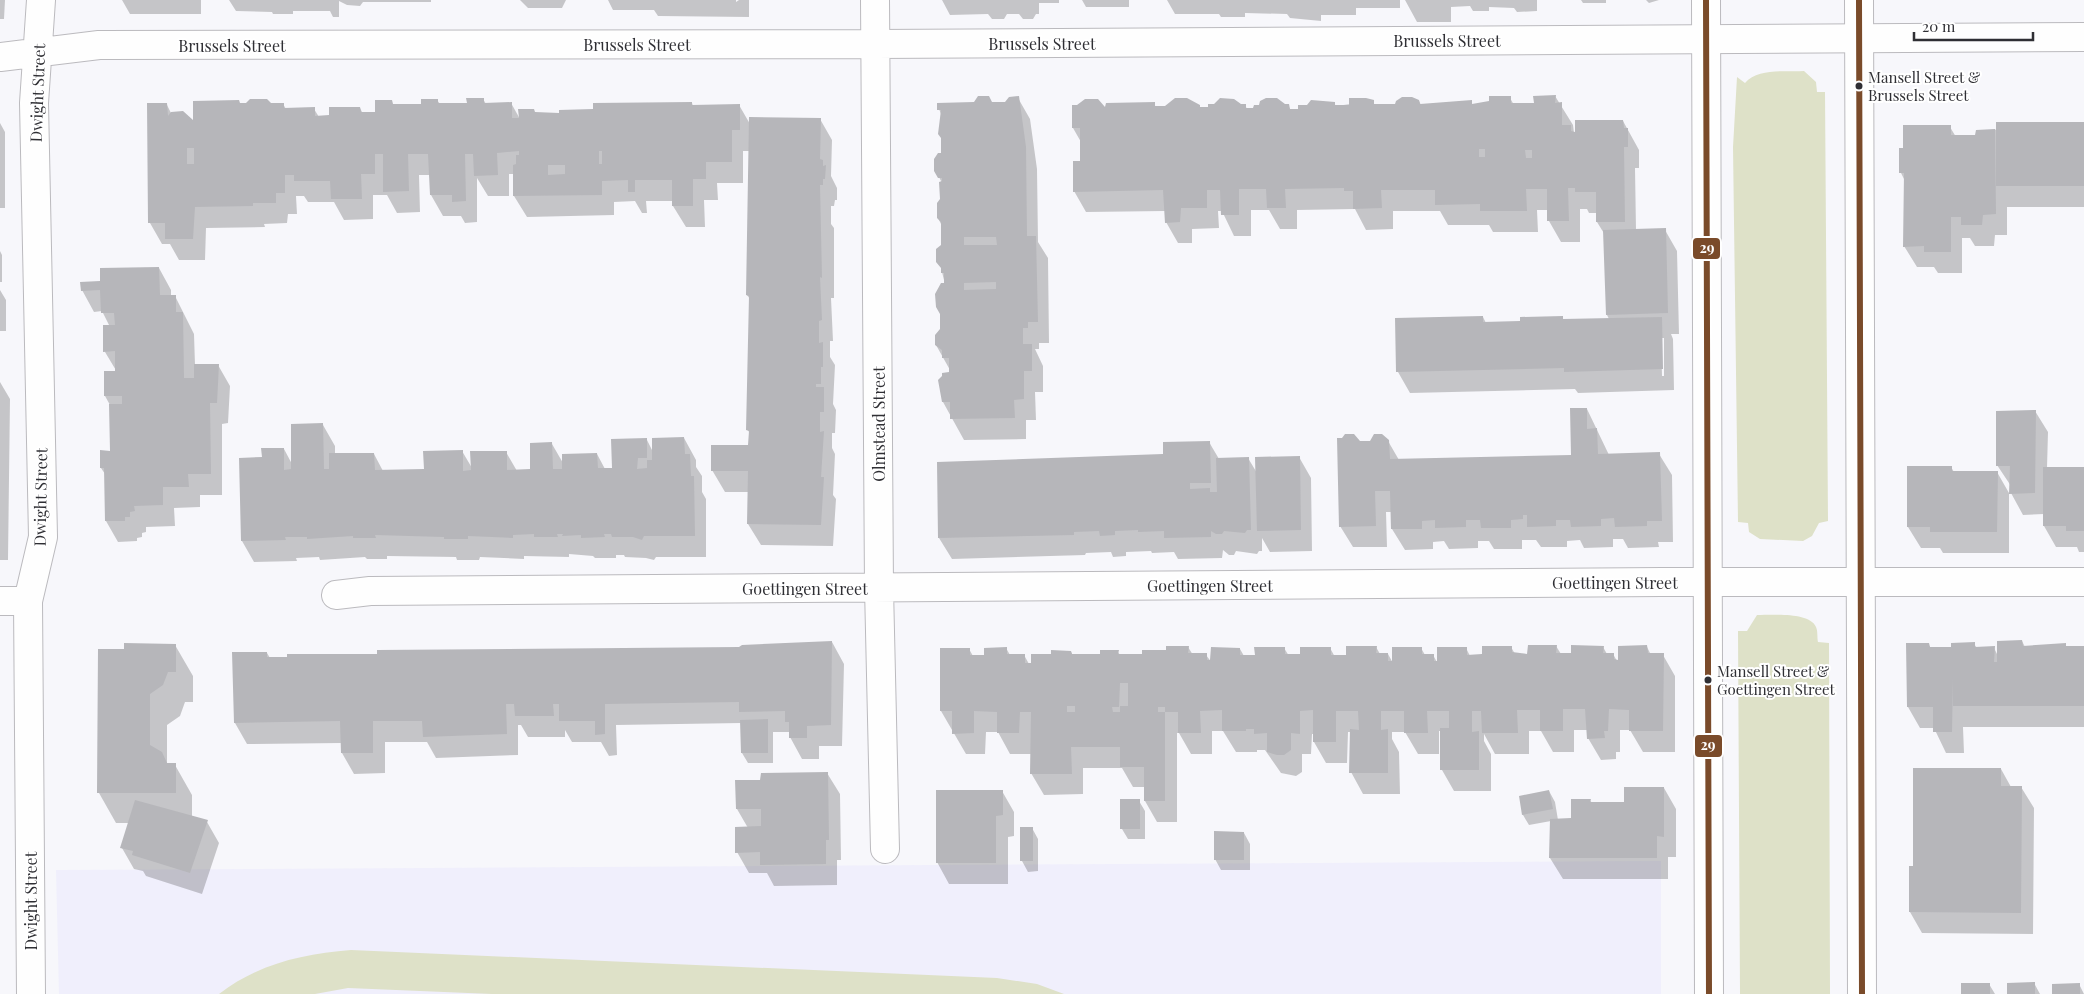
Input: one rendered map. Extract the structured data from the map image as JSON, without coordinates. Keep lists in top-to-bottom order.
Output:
{
  "streets": {
    "street": [
      "Brussels Street",
      "Dwight Street",
      "Olmstead Street",
      "Goettingen Street"
    ]
  },
  "crossings": [
    ["Brussels Street", "Dwight Street"],
    ["Brussels Street", "Olmstead Street"],
    ["Olmstead Street", "Goettingen Street"]
  ],
  "places": ["Mansell Street & Brussels Street", "Mansell Street & Goettingen Street"],
  "lines": ["transit line 29"],
  "scale_bar": "20 m"
}
